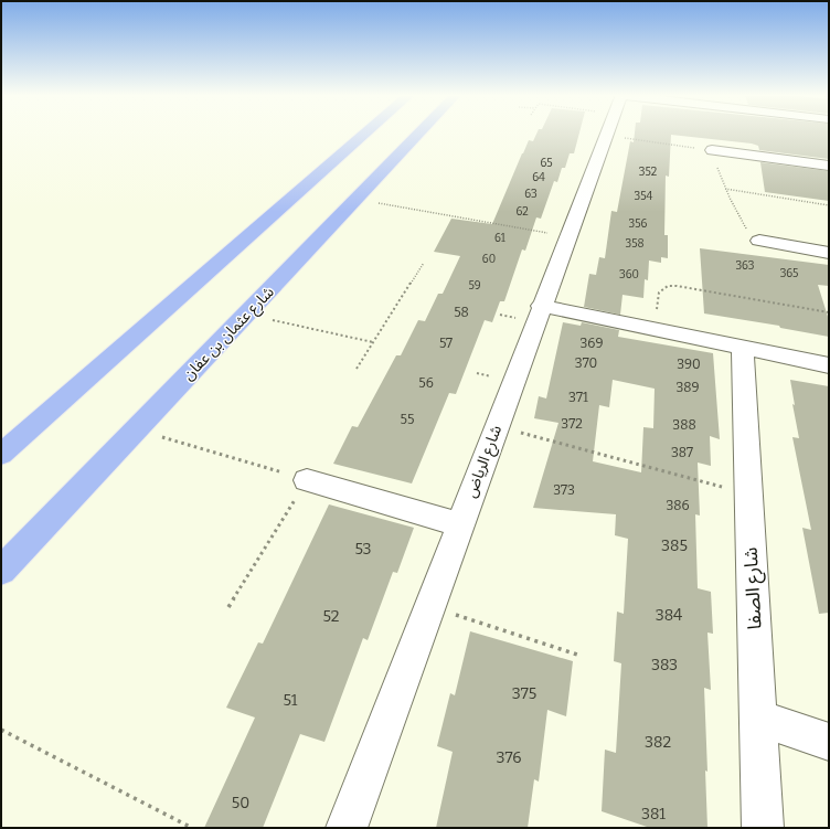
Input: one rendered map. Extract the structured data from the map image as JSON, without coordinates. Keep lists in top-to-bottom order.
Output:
{
  "streets": {
    "main road": ["شارع عثمان بن عفان"],
    "street": ["شارع الرياض", "شارع الصفا"]
  },
  "house_numbers": [
    "65",
    "352",
    "64",
    "63",
    "354",
    "62",
    "356",
    "61",
    "358",
    "60",
    "363",
    "365",
    "360",
    "59",
    "58",
    "57",
    "369",
    "370",
    "390",
    "56",
    "389",
    "371",
    "55",
    "372",
    "388",
    "387",
    "373",
    "386",
    "385",
    "53",
    "384",
    "52",
    "383",
    "375",
    "51",
    "382",
    "376",
    "50",
    "381"
  ]
}
